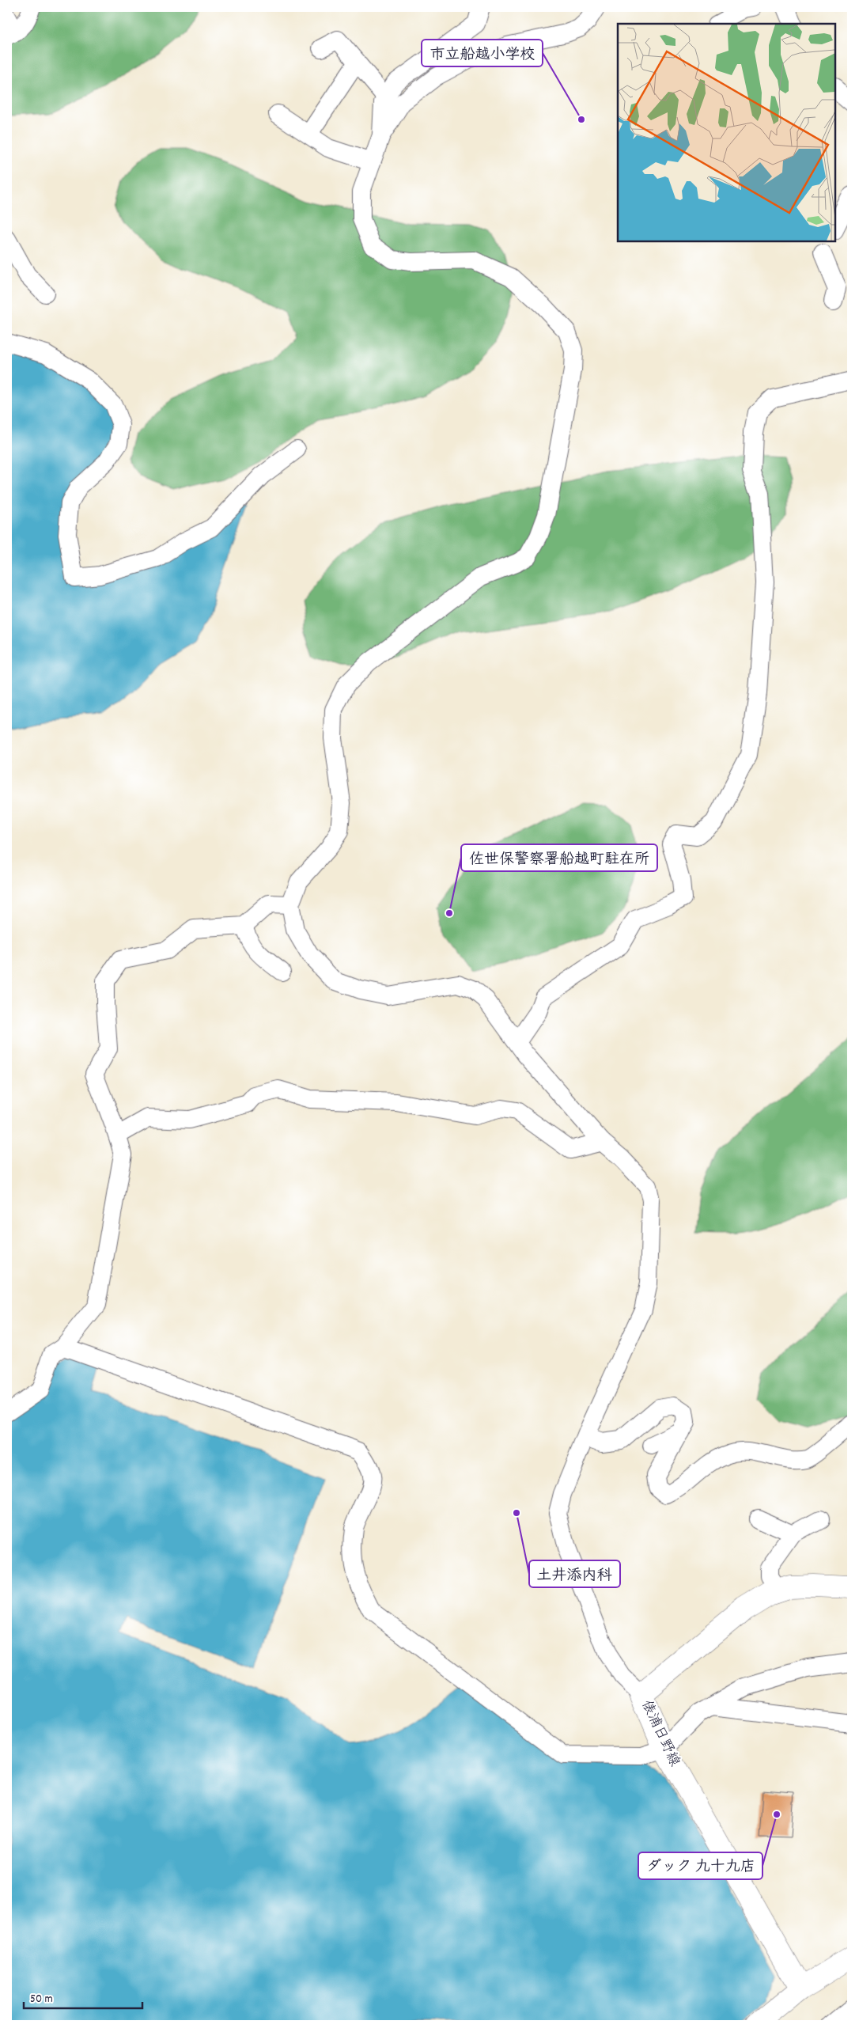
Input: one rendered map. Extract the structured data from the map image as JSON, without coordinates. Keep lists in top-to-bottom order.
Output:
{
  "streets": {
    "main road": ["俵浦日野線"]
  },
  "places": [
    "市立船越小学校",
    "佐世保警察署船越町駐在所",
    "土井添内科",
    "ダック 九十九店"
  ],
  "scale_bar": "50 m"
}
